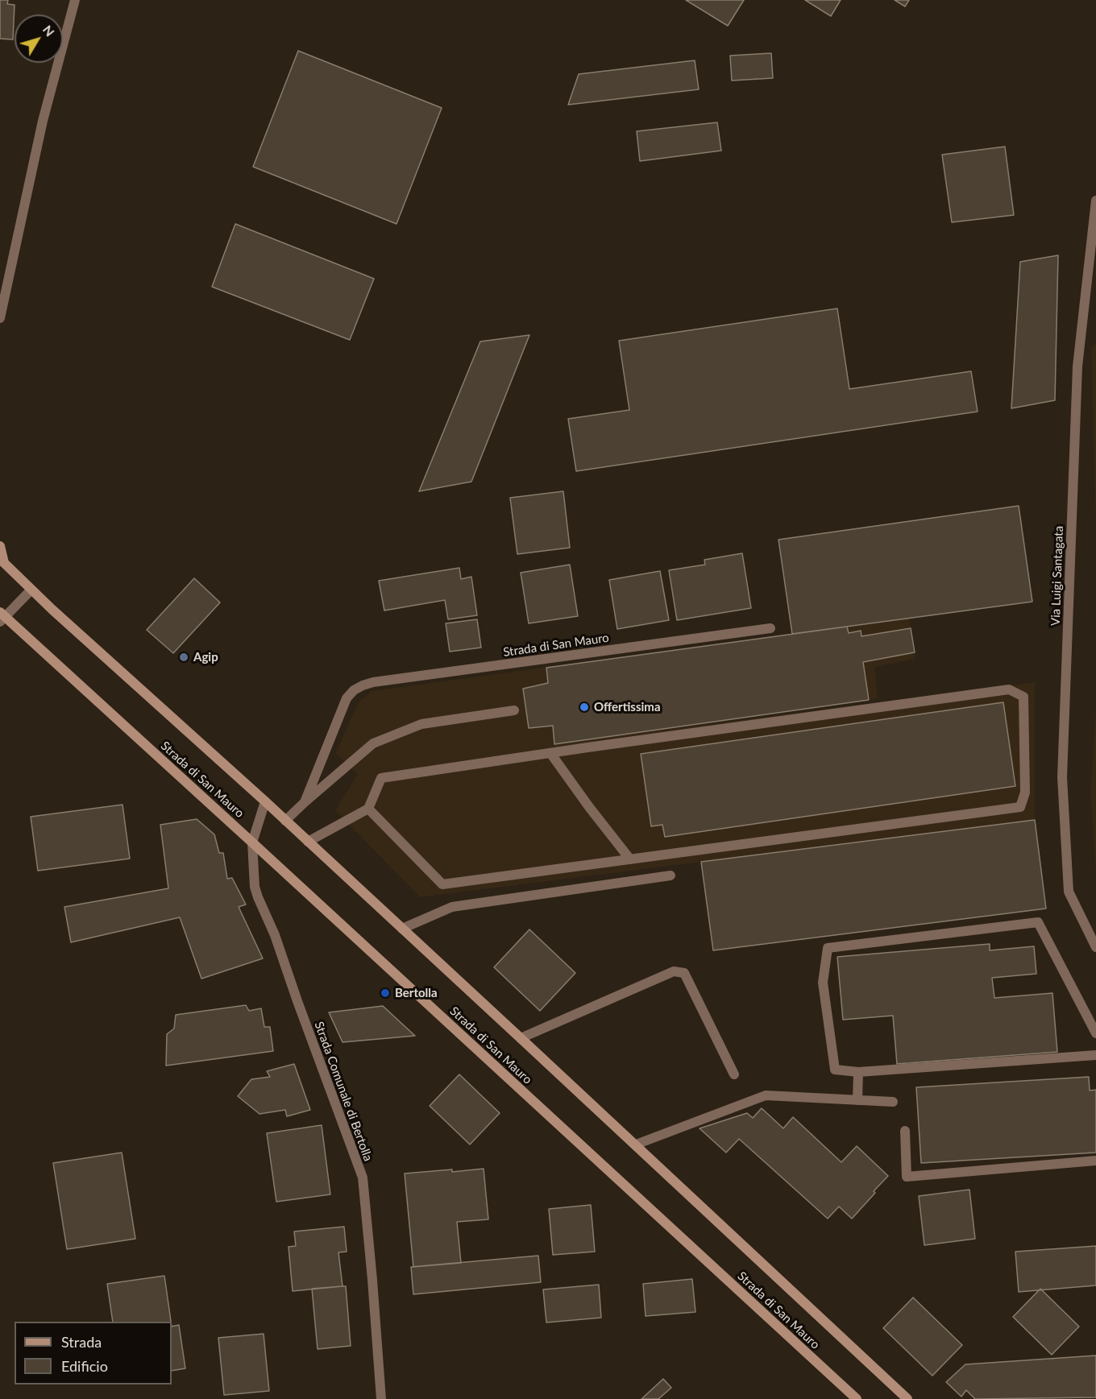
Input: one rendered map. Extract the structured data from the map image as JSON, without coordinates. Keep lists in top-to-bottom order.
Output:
{
  "streets": {
    "main road": ["Strada di San Mauro"],
    "street": ["Via Luigi Santagata", "Strada Comunale di Bertolla"]
  },
  "crossings": [
    ["Strada di San Mauro", "Strada Comunale di Bertolla"]
  ],
  "places": ["Agip", "Offertissima", "Bertolla"],
  "legend": ["Strada", "Edificio"],
  "north": "top right"
}
